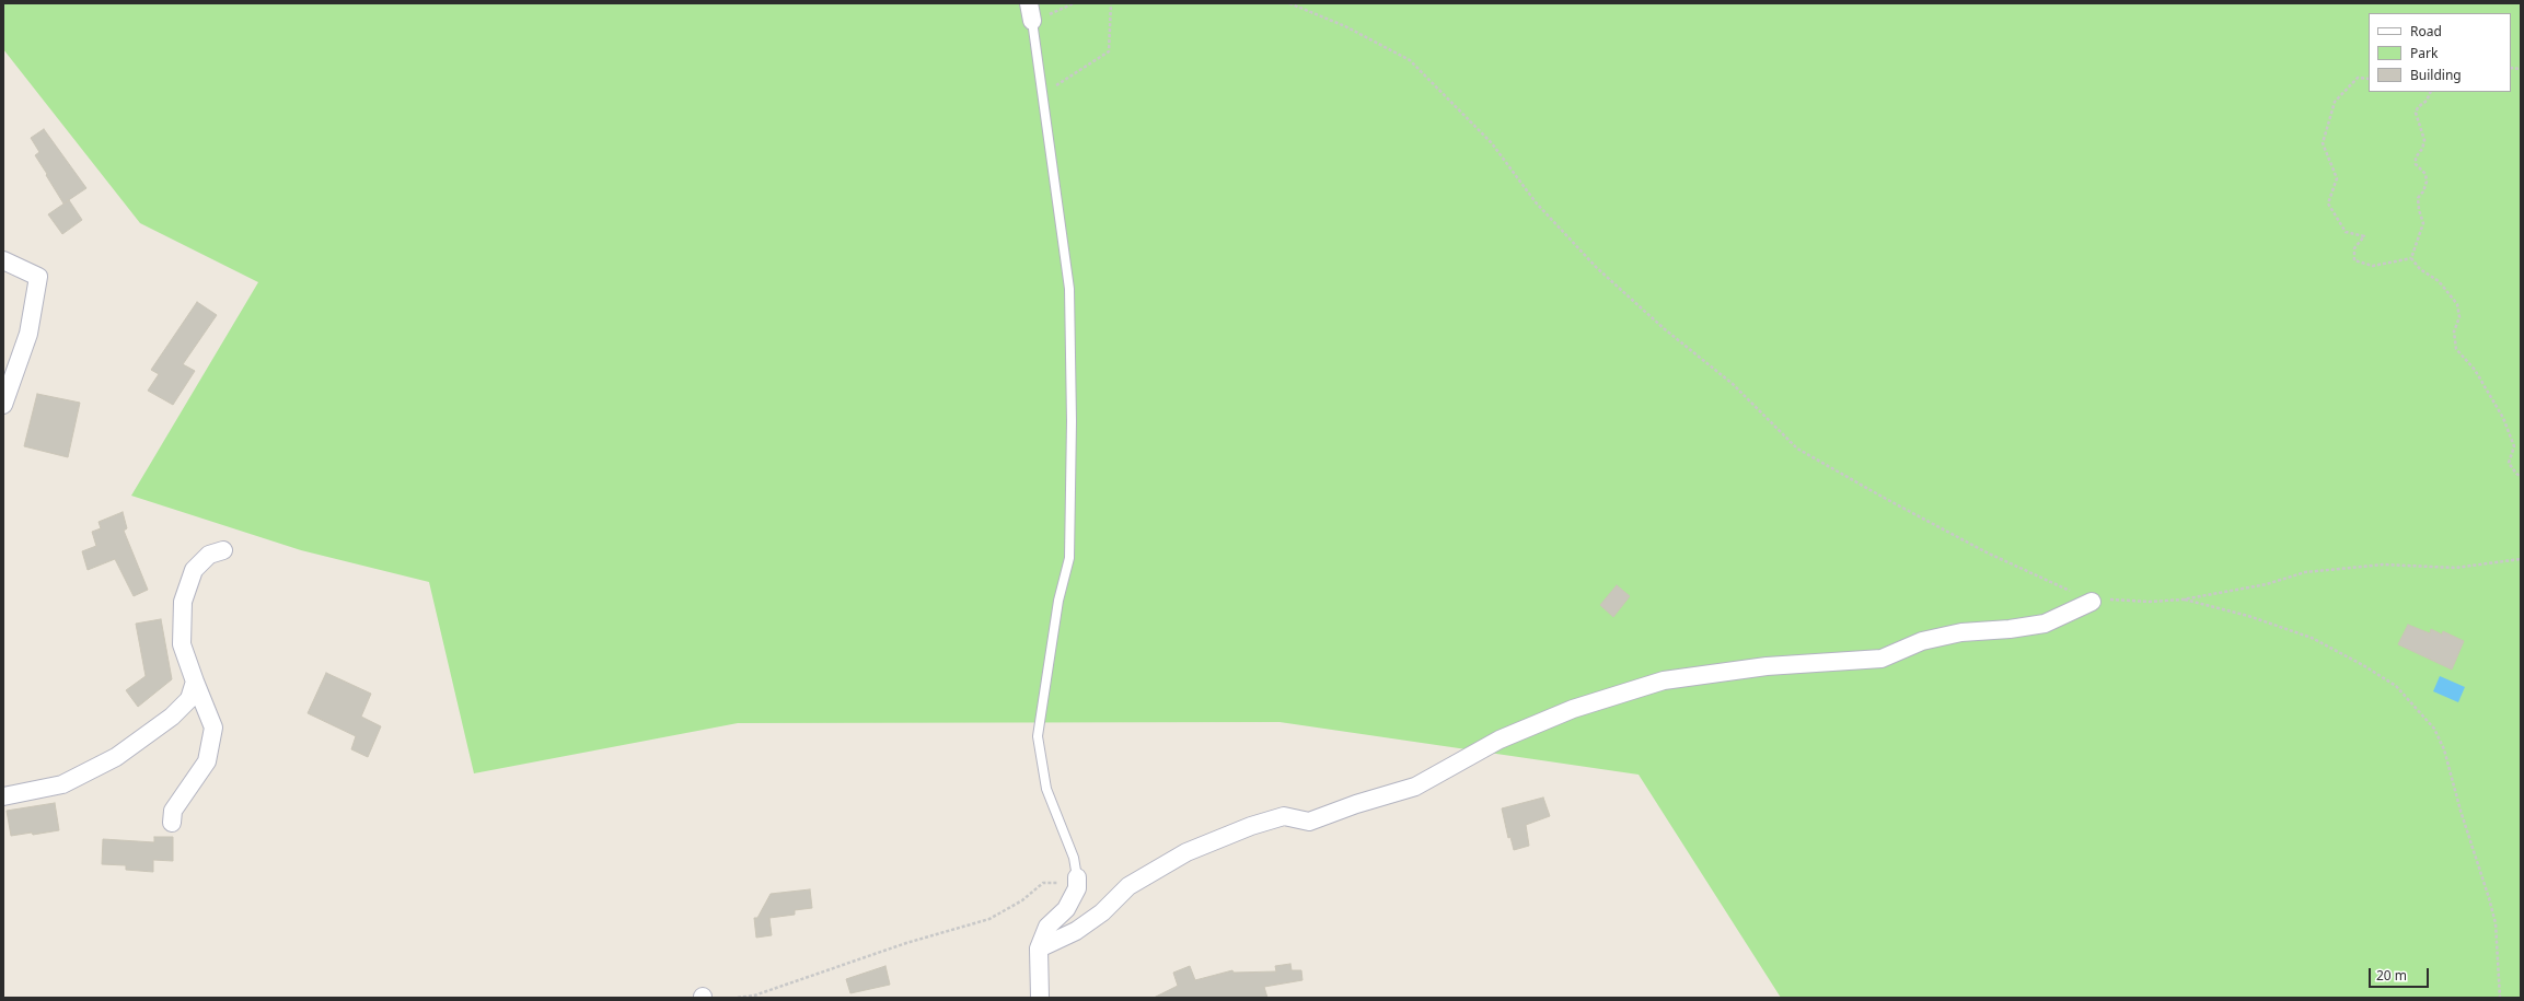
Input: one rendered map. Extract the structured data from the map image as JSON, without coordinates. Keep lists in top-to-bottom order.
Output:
{
  "legend": ["Road", "Park", "Building"],
  "scale_bar": "20 m"
}
